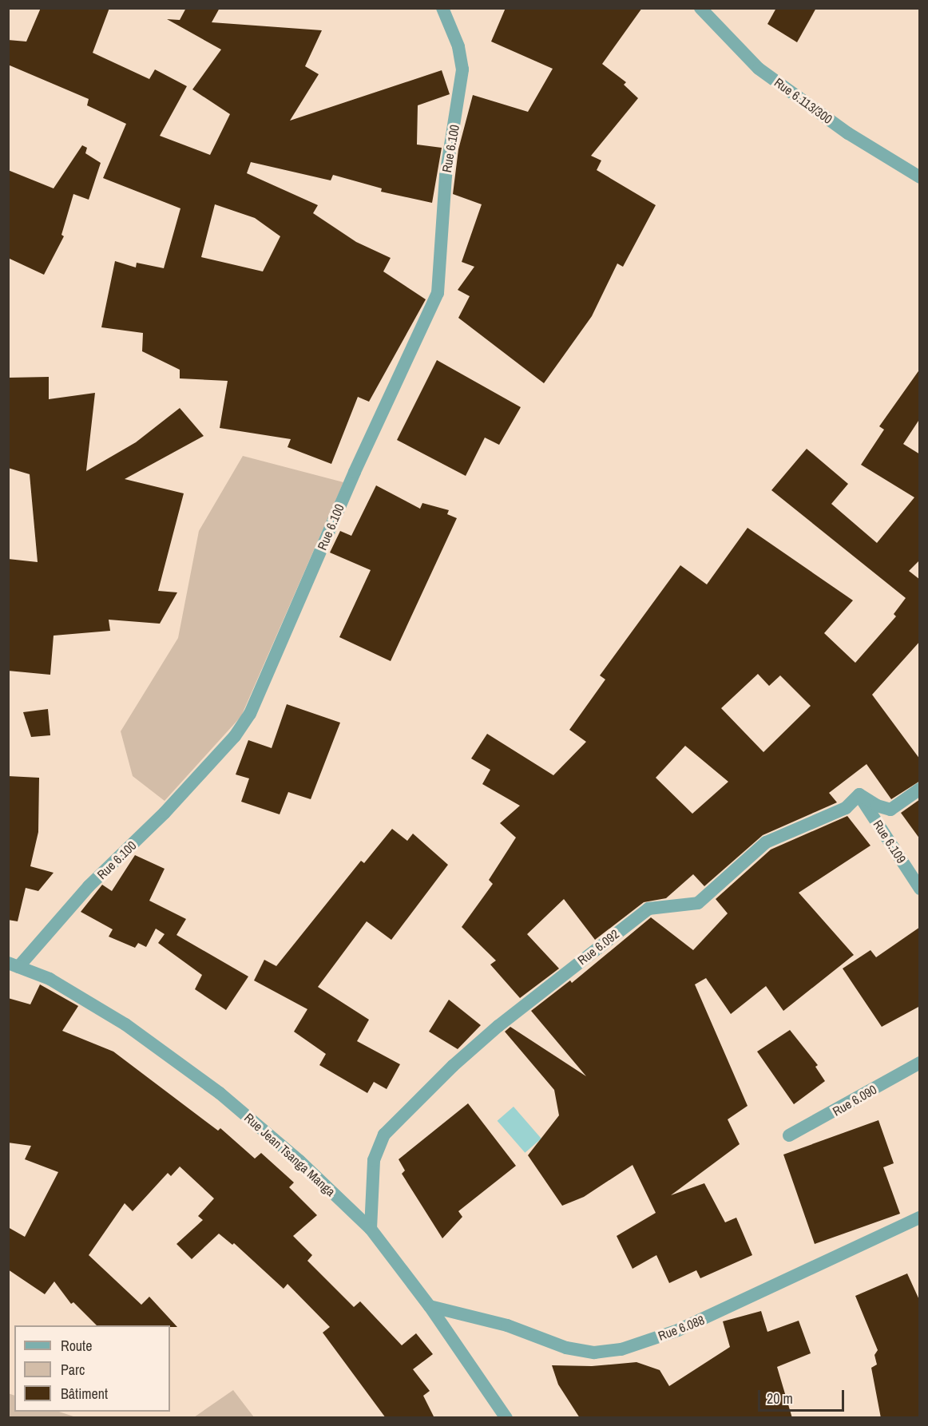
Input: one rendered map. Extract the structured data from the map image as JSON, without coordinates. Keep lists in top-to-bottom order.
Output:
{
  "streets": {
    "street": [
      "Rue 6.113/300",
      "Rue 6.100",
      "Rue 6.109",
      "Rue 6.092",
      "Rue 6.090",
      "Rue Jean Tsanga Manga",
      "Rue 6.088"
    ]
  },
  "crossings": [
    ["Rue 6.100", "Rue Jean Tsanga Manga"],
    ["Rue 6.109", "Rue 6.092"],
    ["Rue 6.092", "Rue Jean Tsanga Manga"],
    ["Rue Jean Tsanga Manga", "Rue 6.088"]
  ],
  "legend": ["Route", "Parc", "Bâtiment"],
  "scale_bar": "20 m"
}
